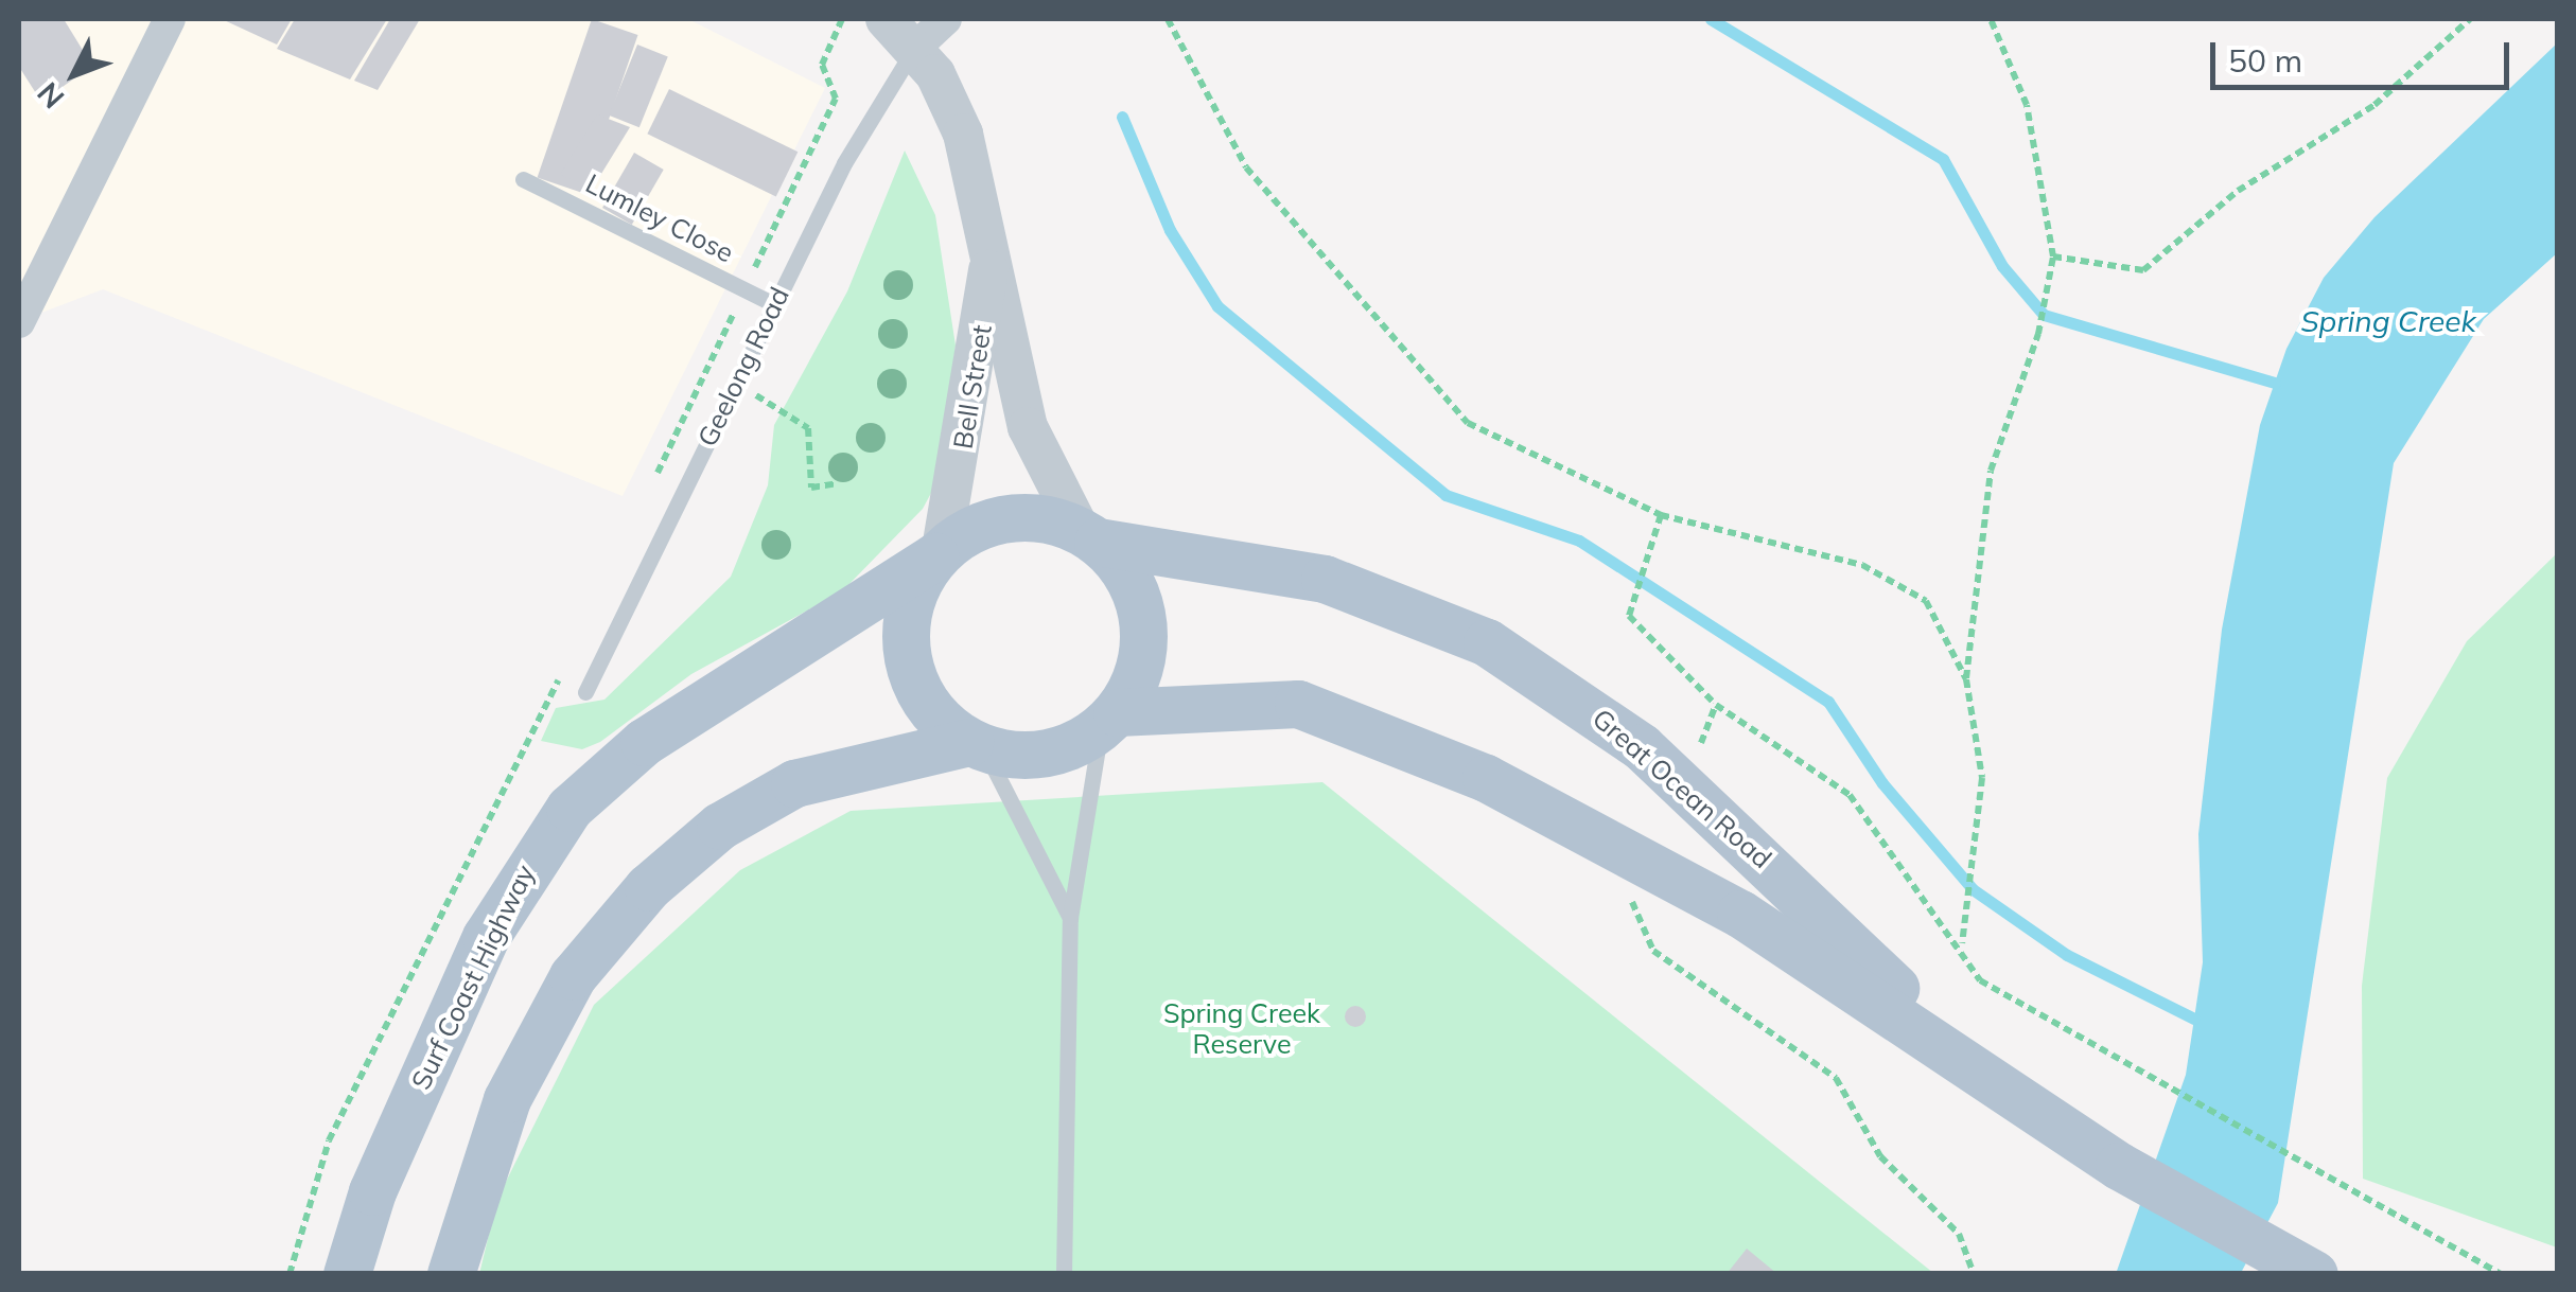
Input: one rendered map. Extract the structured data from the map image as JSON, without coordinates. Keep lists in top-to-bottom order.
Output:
{
  "streets": {
    "main road": ["Great Ocean Road", "Surf Coast Highway"],
    "street": ["Bell Street"],
    "lane": ["Lumley Close", "Geelong Road"]
  },
  "crossings": [
    ["Lumley Close", "Geelong Road"],
    ["Geelong Road", "Bell Street"],
    ["Bell Street", "Great Ocean Road"],
    ["Bell Street", "Surf Coast Highway"],
    ["Great Ocean Road", "Surf Coast Highway"]
  ],
  "water": ["Spring Creek"],
  "parks": ["Spring Creek Reserve"],
  "scale_bar": "50 m",
  "north": "bottom left"
}
